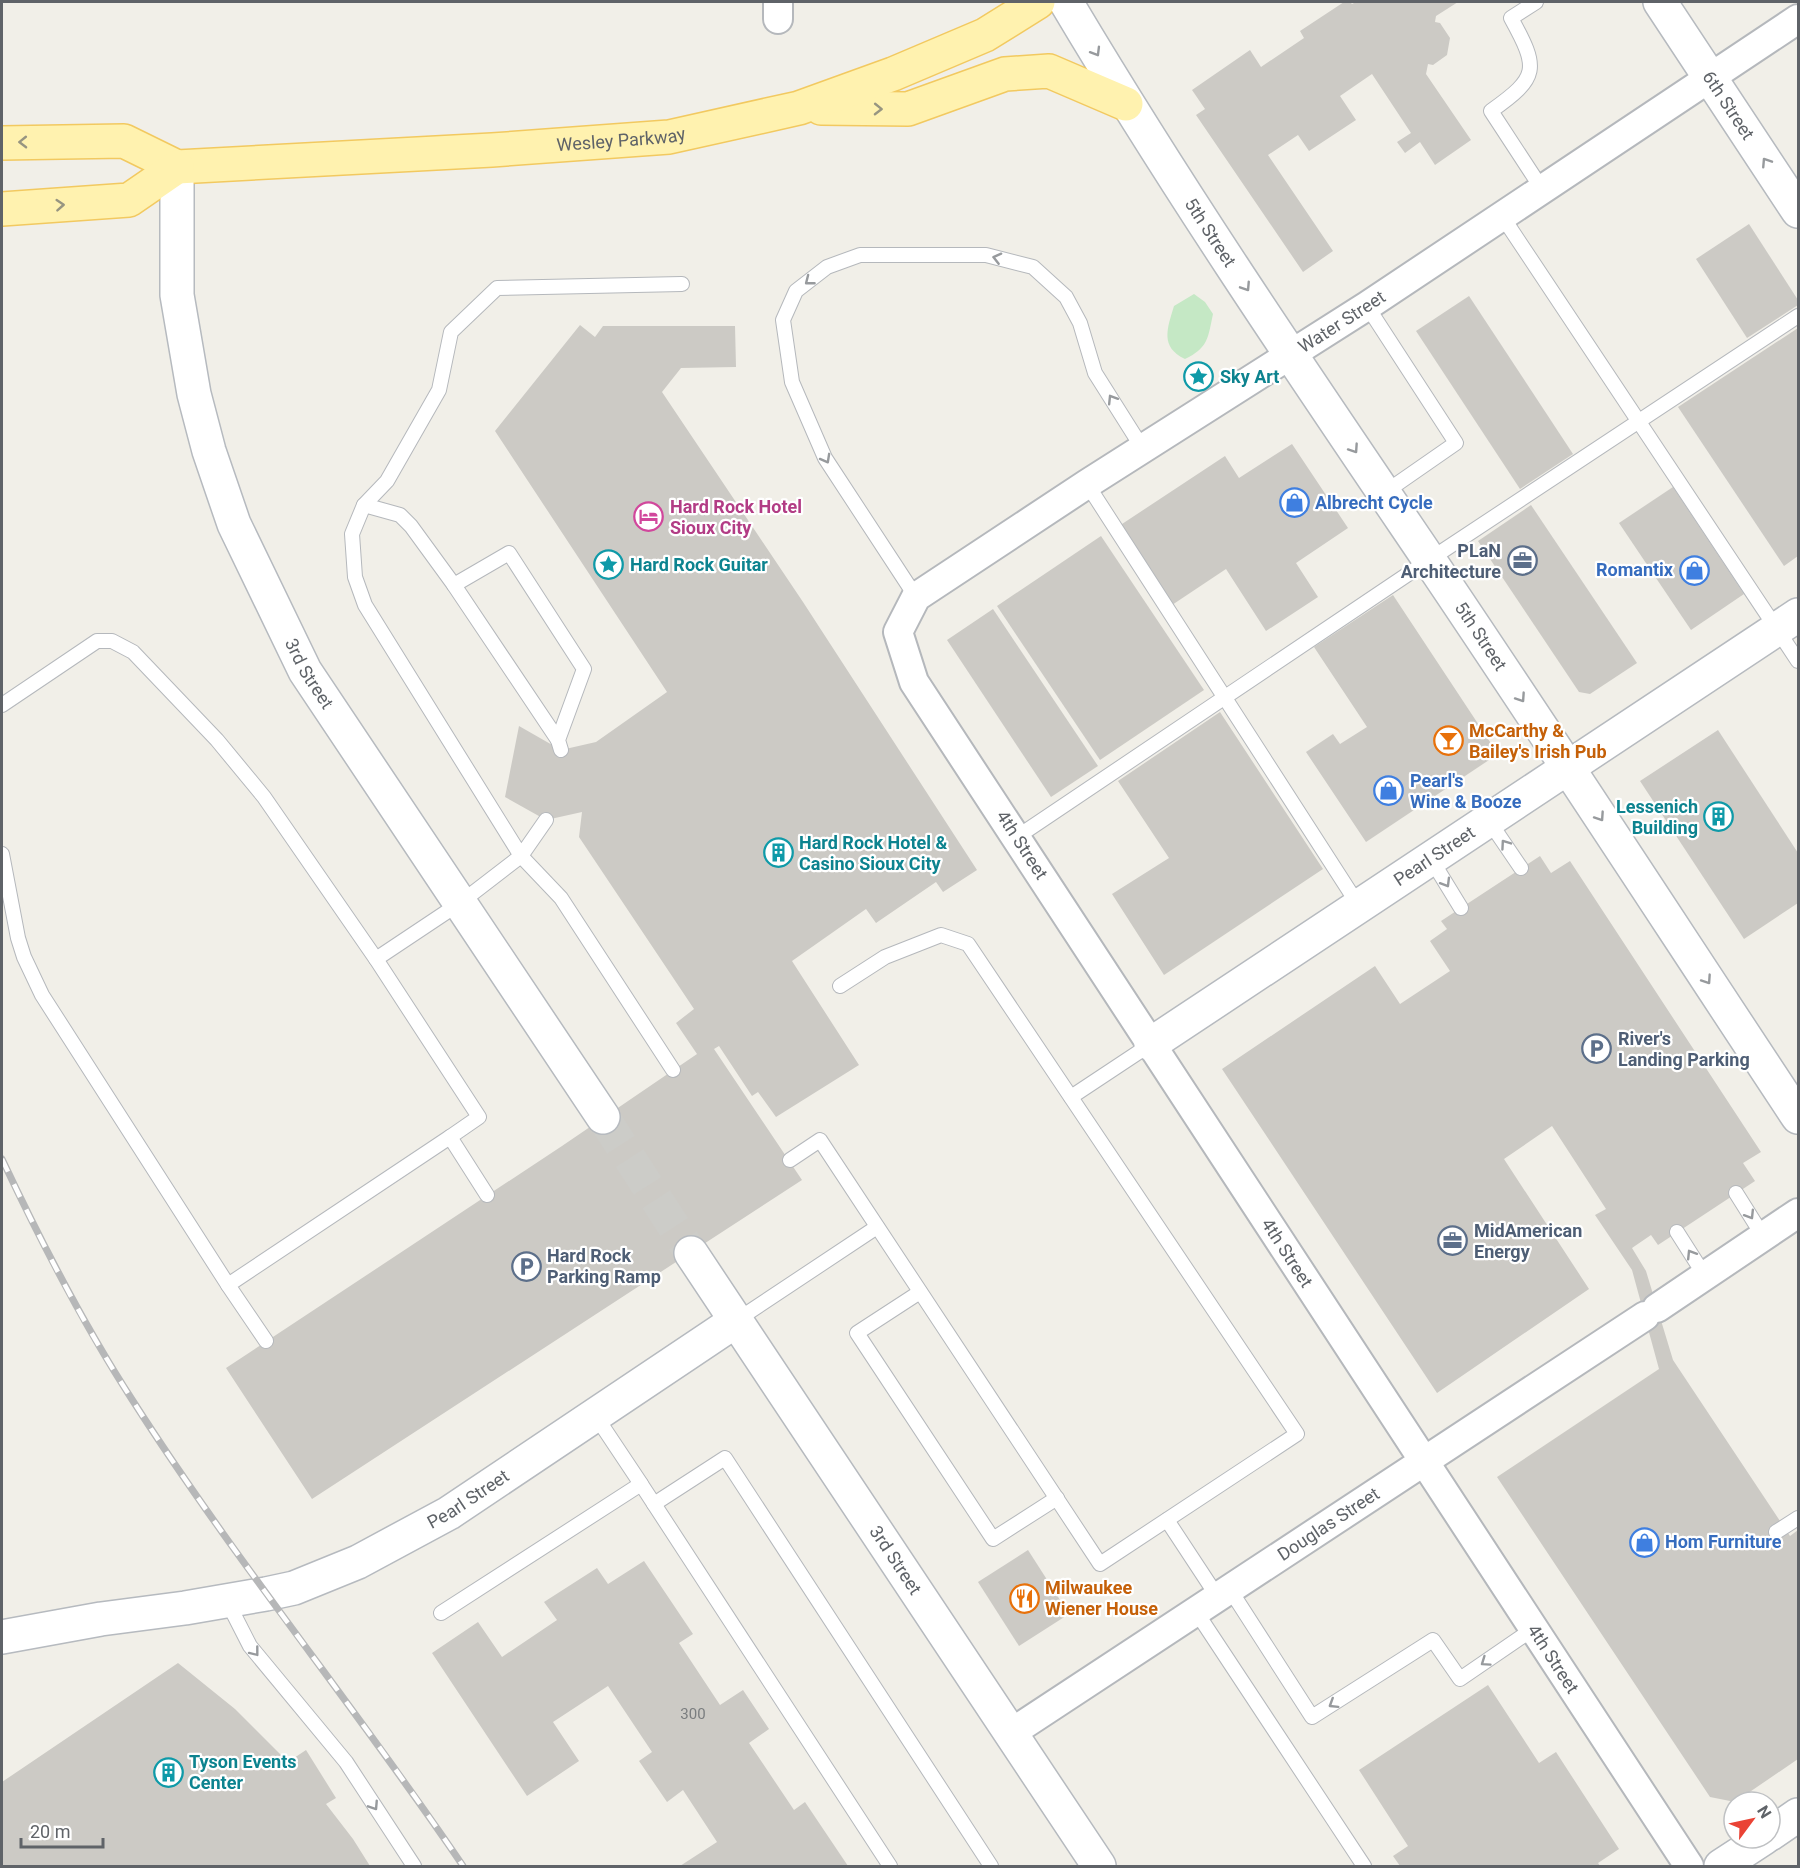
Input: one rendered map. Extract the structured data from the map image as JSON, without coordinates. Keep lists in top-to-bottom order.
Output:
{
  "streets": {
    "main road": [
      "6th Street",
      "Wesley Parkway",
      "5th Street",
      "3rd Street",
      "Pearl Street"
    ],
    "street": ["Water Street", "4th Street", "Douglas Street"]
  },
  "crossings": [
    ["6th Street", "Water Street"],
    ["Wesley Parkway", "3rd Street"],
    ["5th Street", "Water Street"],
    ["5th Street", "Pearl Street"],
    ["Water Street", "4th Street"],
    ["3rd Street", "Pearl Street"],
    ["3rd Street", "Douglas Street"],
    ["4th Street", "Pearl Street"],
    ["4th Street", "Douglas Street"]
  ],
  "one_way": ["6th Street", "5th Street"],
  "places": {
    "place": ["Sky Art", "Hard Rock Guitar"],
    "shop": [
      "Albrecht Cycle",
      "Romantix",
      "Pearl's Wine & Booze",
      "Hom Furniture"
    ],
    "hotel": ["Hard Rock Hotel Sioux City"],
    "office": ["PLaN Architecture", "MidAmerican Energy"],
    "bar": ["McCarthy & Bailey's Irish Pub"],
    "building": ["Lessenich Building", "Hard Rock Hotel & Casino Sioux City", "Tyson Events Center"],
    "parking": ["River's Landing Parking", "Hard Rock Parking Ramp"],
    "restaurant": ["Milwaukee Wiener House"]
  },
  "house_numbers": ["300"],
  "scale_bar": "20 m",
  "north": "top right"
}
